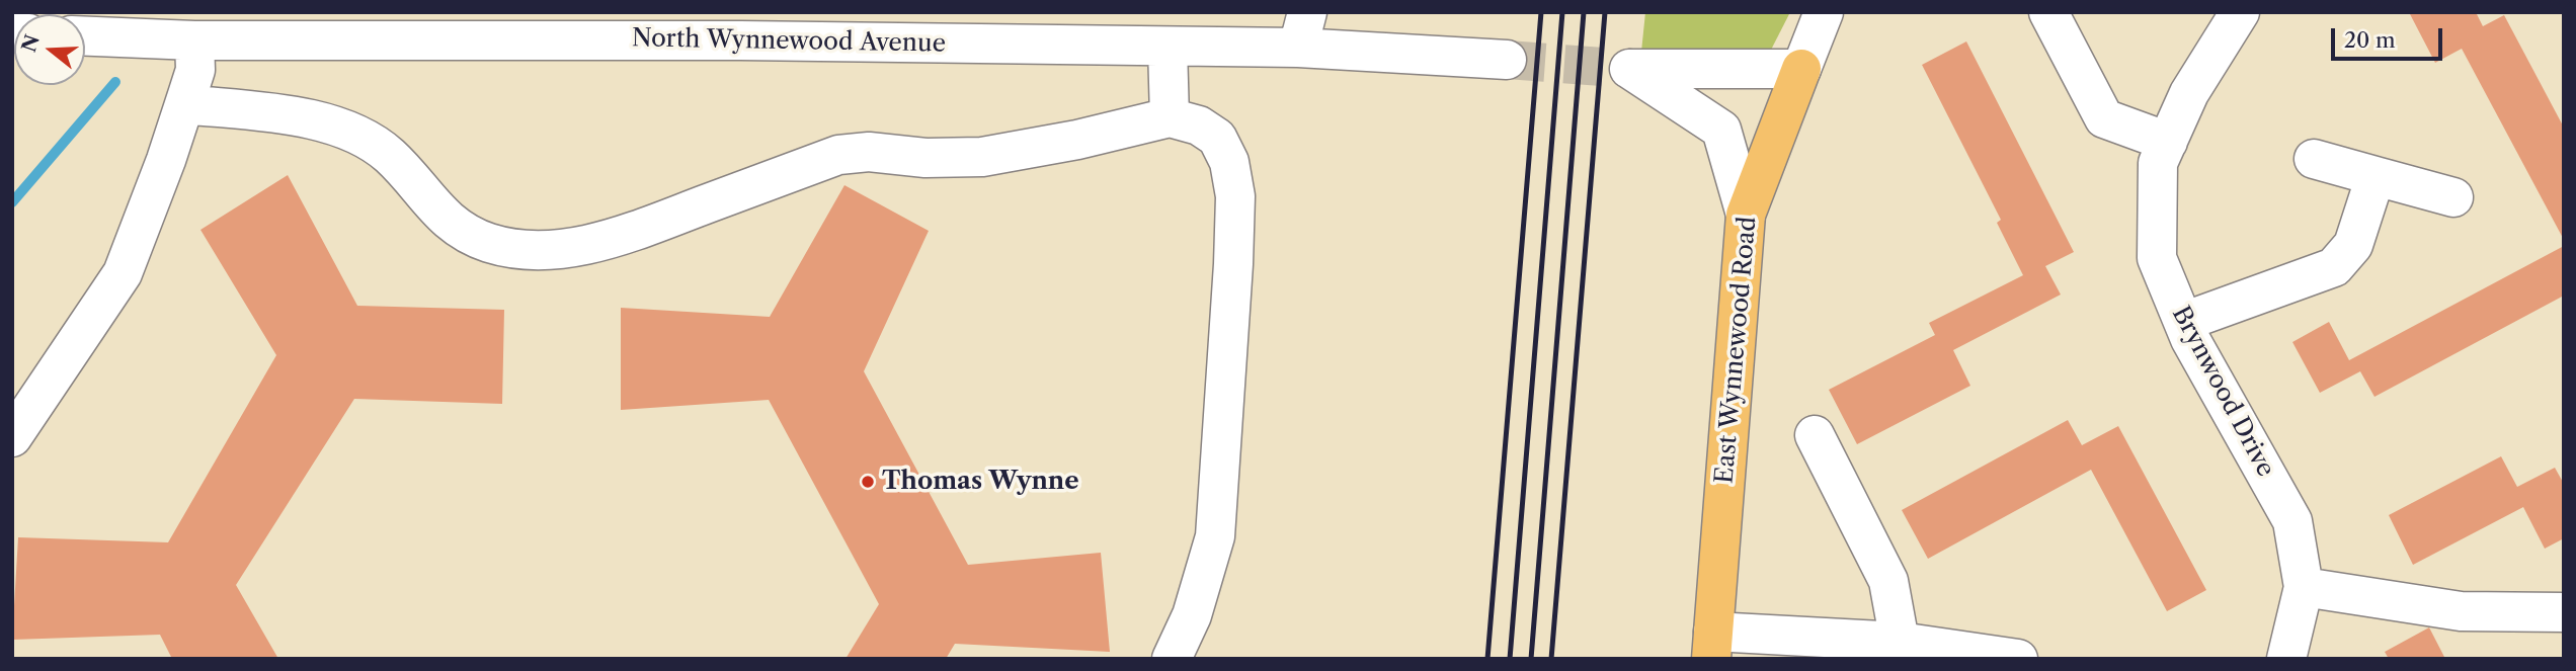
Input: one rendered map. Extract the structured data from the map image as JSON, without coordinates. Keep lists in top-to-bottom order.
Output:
{
  "streets": {
    "main road": ["East Wynnewood Road"],
    "street": ["North Wynnewood Avenue", "Brynwood Drive"]
  },
  "places": ["Thomas Wynne"],
  "scale_bar": "20 m",
  "north": "left"
}
